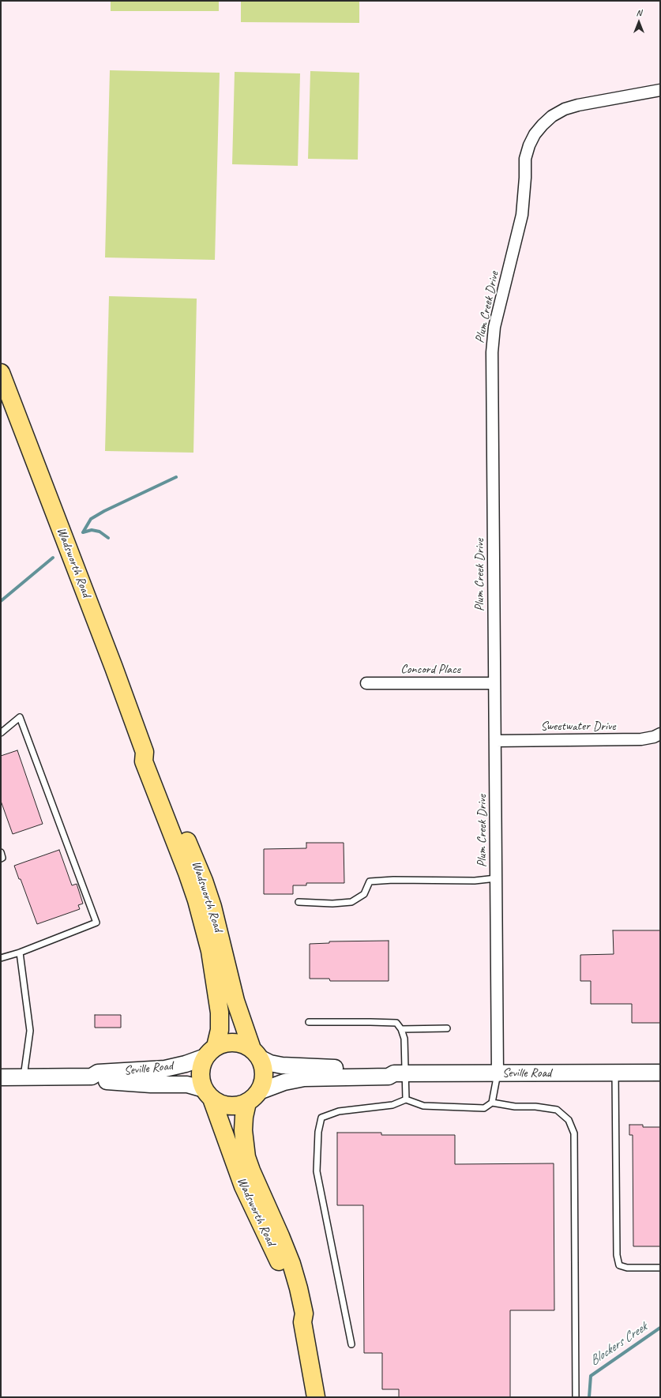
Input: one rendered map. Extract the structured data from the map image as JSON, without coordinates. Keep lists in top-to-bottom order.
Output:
{
  "streets": {
    "highway": ["Wadsworth Road"],
    "street": [
      "Plum Creek Drive",
      "Concord Place",
      "Sweetwater Drive",
      "Seville Road"
    ]
  },
  "crossings": [
    ["Plum Creek Drive", "Concord Place"],
    ["Plum Creek Drive", "Sweetwater Drive"],
    ["Plum Creek Drive", "Seville Road"],
    ["Wadsworth Road", "Seville Road"]
  ],
  "water": ["Blockers Creek"],
  "north": "top"
}
